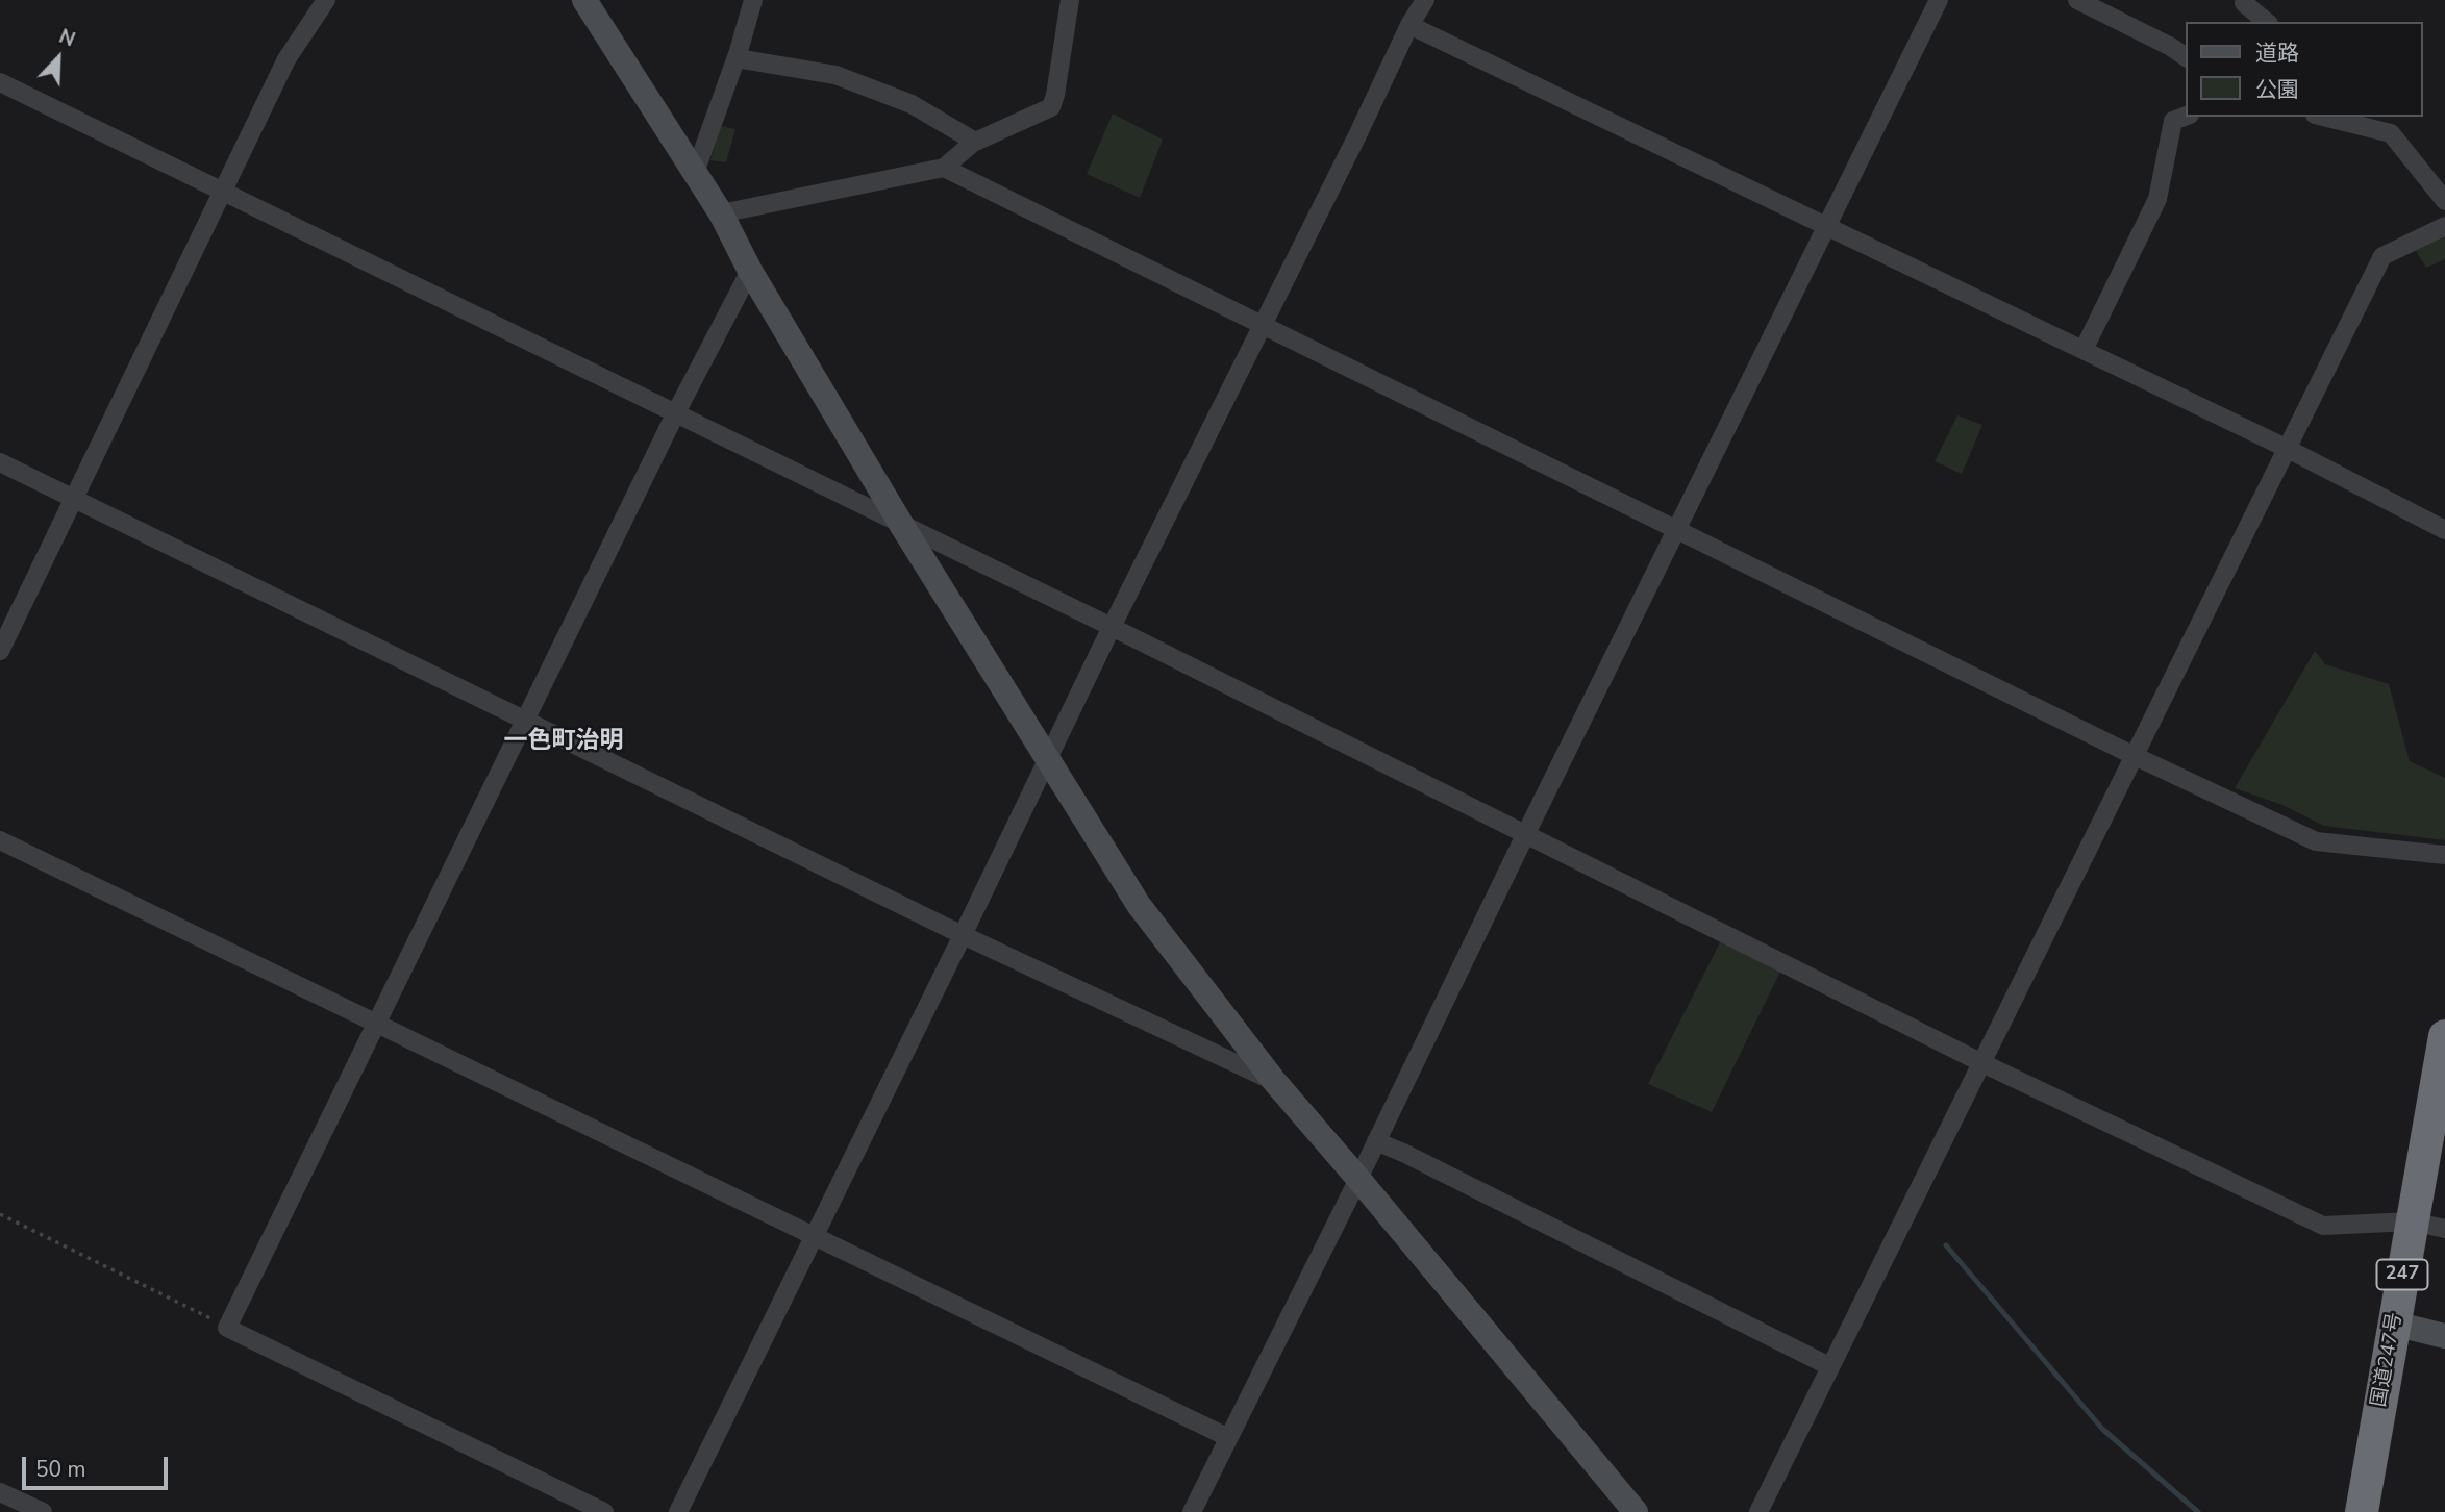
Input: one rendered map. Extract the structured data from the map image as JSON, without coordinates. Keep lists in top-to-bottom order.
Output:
{
  "streets": {
    "highway": ["247", "国道247号"]
  },
  "districts": ["一色町治明"],
  "legend": ["道路", "公園"],
  "scale_bar": "50 m",
  "north": "top right"
}
